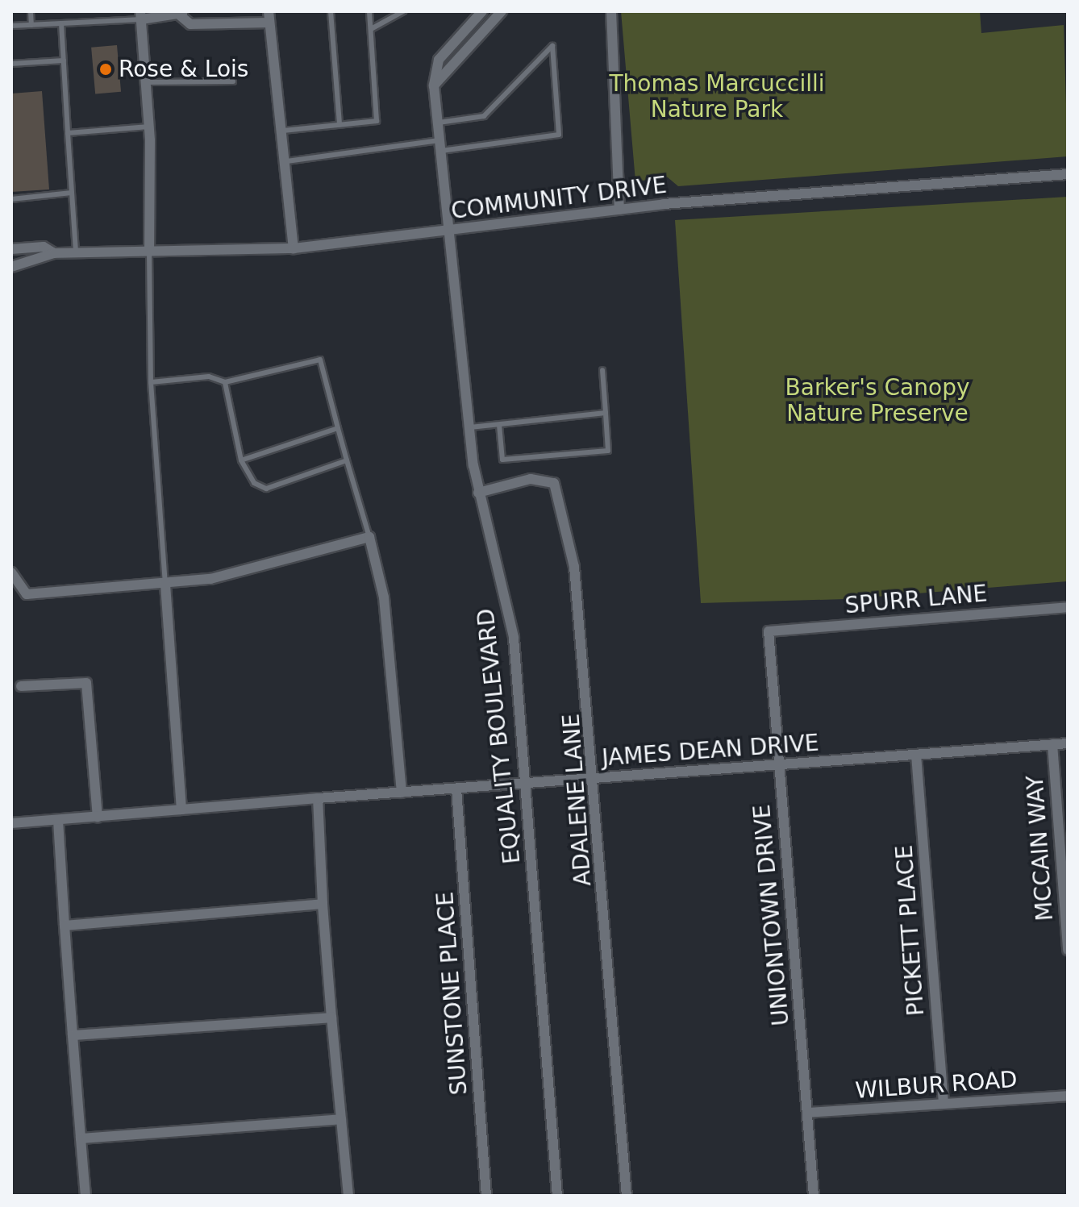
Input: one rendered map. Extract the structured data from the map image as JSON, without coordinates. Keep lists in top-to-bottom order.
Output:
{
  "streets": {
    "street": [
      "COMMUNITY DRIVE",
      "SPURR LANE",
      "EQUALITY BOULEVARD",
      "JAMES DEAN DRIVE",
      "ADALENE LANE",
      "MCCAIN WAY",
      "UNIONTOWN DRIVE",
      "PICKETT PLACE",
      "SUNSTONE PLACE",
      "WILBUR ROAD"
    ]
  },
  "crossings": [
    ["COMMUNITY DRIVE", "EQUALITY BOULEVARD"],
    ["SPURR LANE", "UNIONTOWN DRIVE"],
    ["EQUALITY BOULEVARD", "JAMES DEAN DRIVE"],
    ["EQUALITY BOULEVARD", "ADALENE LANE"],
    ["JAMES DEAN DRIVE", "ADALENE LANE"],
    ["JAMES DEAN DRIVE", "MCCAIN WAY"],
    ["JAMES DEAN DRIVE", "UNIONTOWN DRIVE"],
    ["JAMES DEAN DRIVE", "PICKETT PLACE"],
    ["JAMES DEAN DRIVE", "SUNSTONE PLACE"],
    ["UNIONTOWN DRIVE", "WILBUR ROAD"],
    ["PICKETT PLACE", "WILBUR ROAD"]
  ],
  "parks": ["Thomas Marcuccilli Nature Park", "Barker's Canopy Nature Preserve"],
  "places": ["Rose & Lois"]
}
